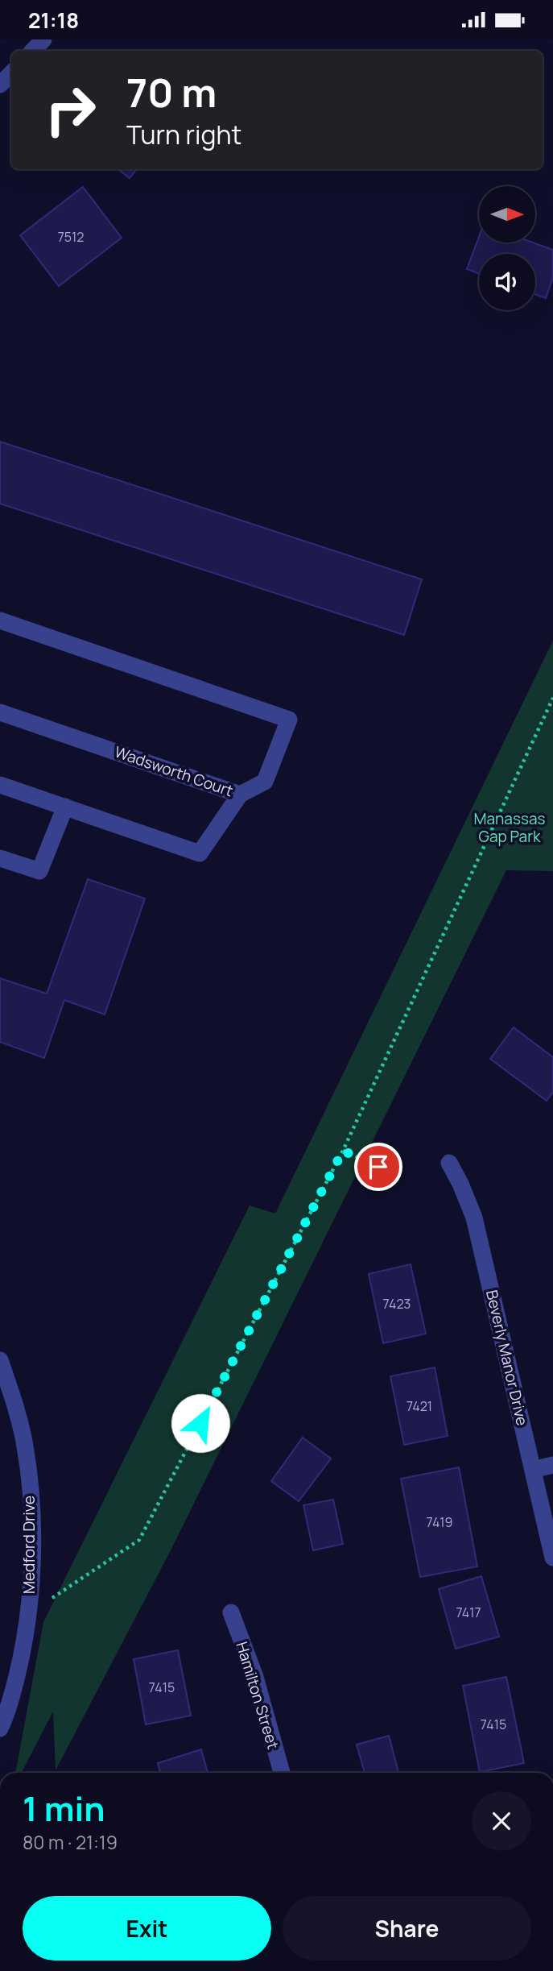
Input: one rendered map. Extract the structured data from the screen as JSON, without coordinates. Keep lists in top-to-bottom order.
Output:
{
  "streets": {
    "street": [
      "Wadsworth Court",
      "Beverly Manor Drive",
      "Medford Drive",
      "Hamilton Street"
    ]
  },
  "parks": ["Manassas Gap Park"],
  "house_numbers": [
    "7512",
    "7423",
    "7421",
    "7419",
    "7417",
    "7415",
    "7415"
  ],
  "north": "right",
  "page": {
    "status": "21:18",
    "turn": ["70 m", "Turn right"],
    "heading": ["1 min", "80 m · 21:19"],
    "buttons": ["Exit", "Share"]
  }
}
